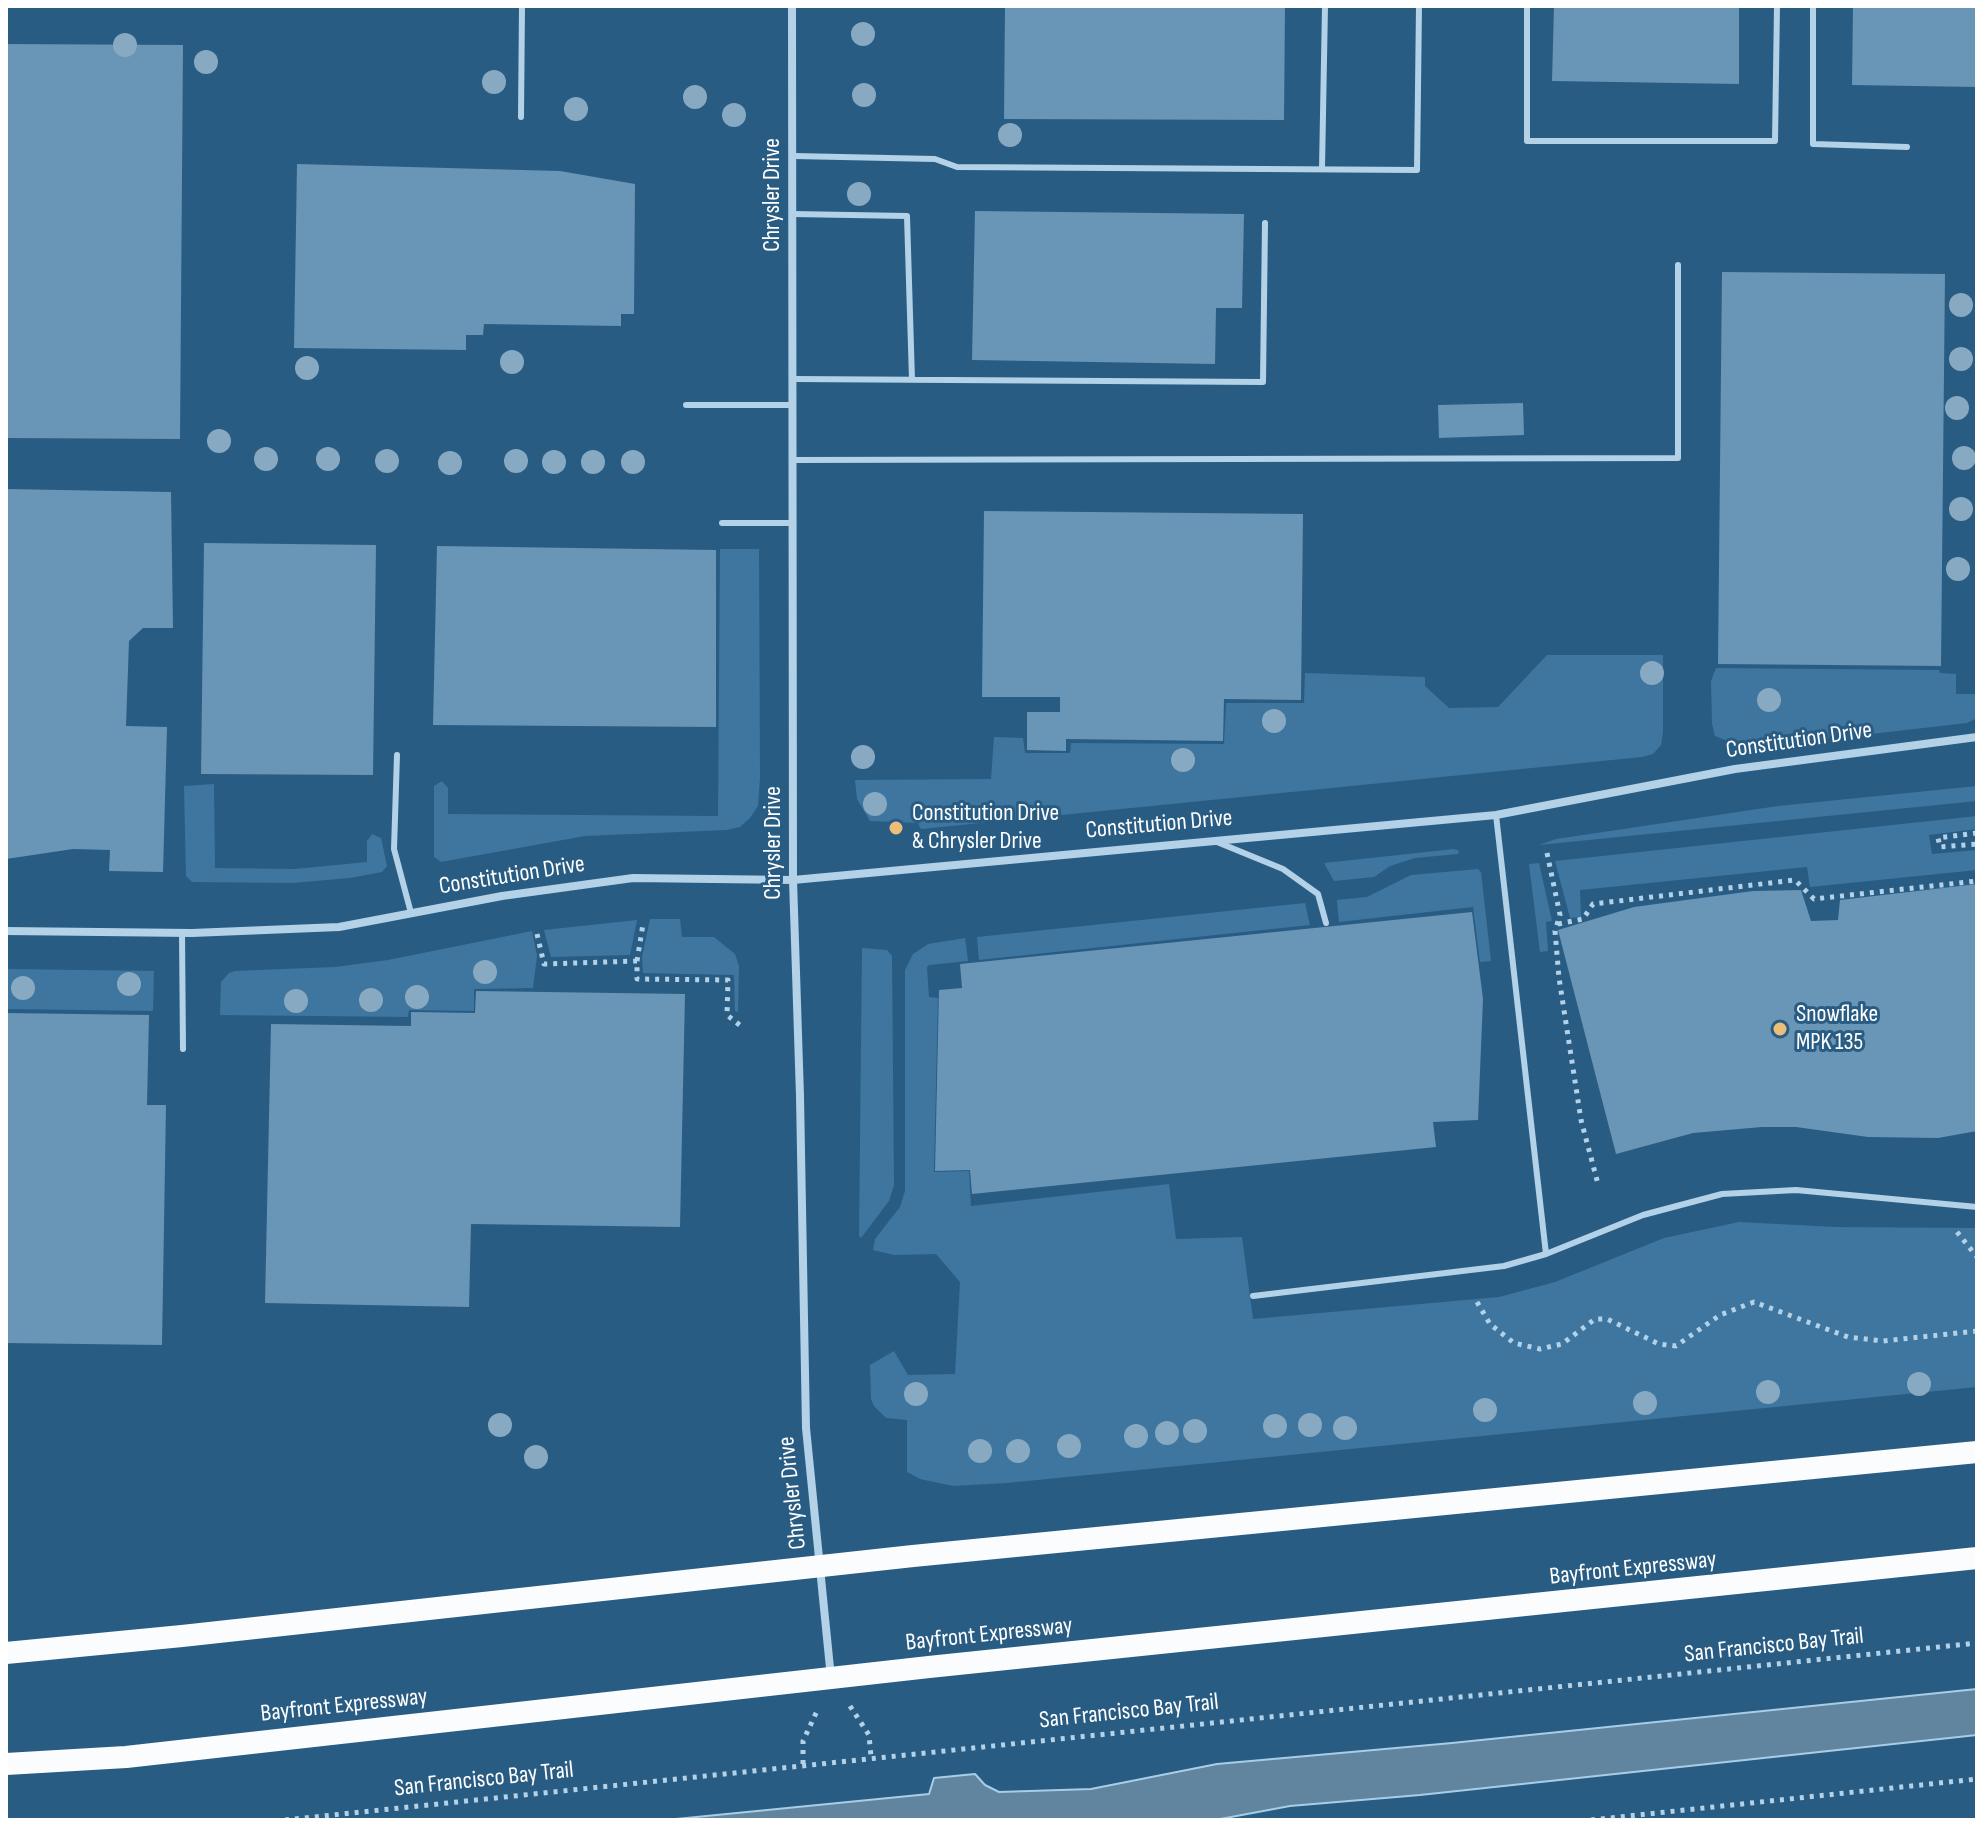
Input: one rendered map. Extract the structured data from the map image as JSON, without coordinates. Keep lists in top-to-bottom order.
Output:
{
  "streets": {
    "highway": ["Bayfront Expressway"],
    "street": ["Chrysler Drive", "Constitution Drive"],
    "path": ["San Francisco Bay Trail"]
  },
  "crossings": [
    ["Chrysler Drive", "Constitution Drive"],
    ["Chrysler Drive", "Bayfront Expressway"]
  ],
  "places": ["Constitution Drive & Chrysler Drive", "Snowflake MPK 135"]
}
